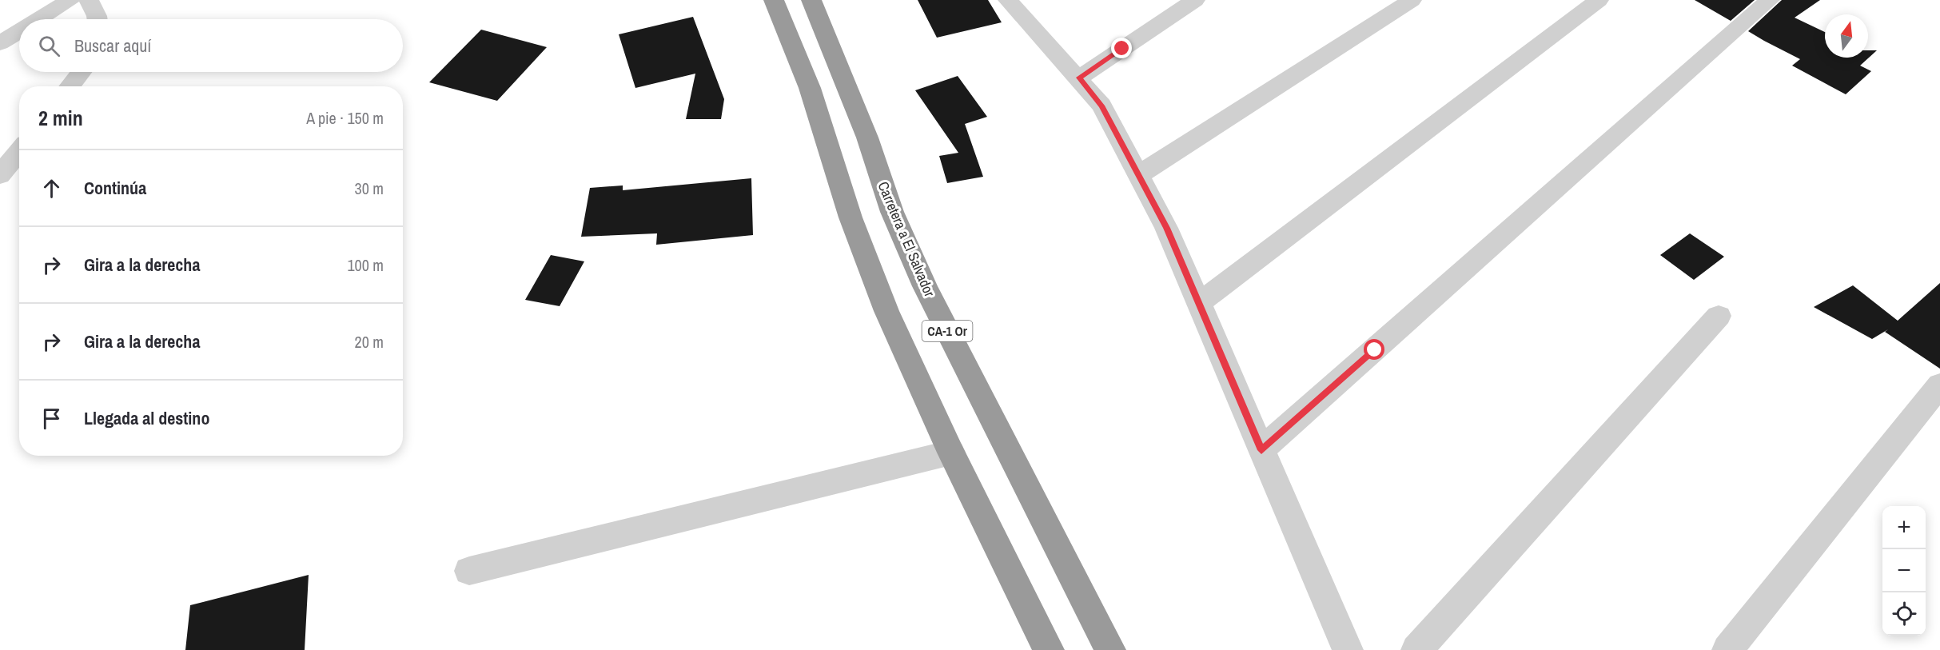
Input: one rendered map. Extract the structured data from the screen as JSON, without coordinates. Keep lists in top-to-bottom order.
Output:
{
  "streets": {
    "highway": ["Carretera a El Salvador", "CA-1 Or"]
  },
  "north": "top",
  "page": {
    "search": "Buscar aquí",
    "heading": ["2 min", "A pie · 150 m"],
    "list": [
      ["Continúa", "30 m"],
      ["Gira a la derecha", "100 m"],
      ["Gira a la derecha", "20 m"],
      "Llegada al destino"
    ],
    "map_buttons": ["+", "−"]
  }
}
